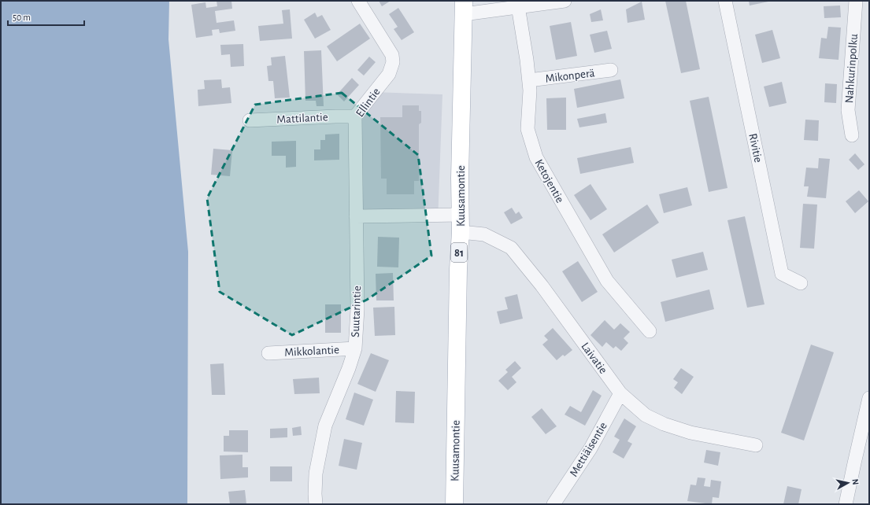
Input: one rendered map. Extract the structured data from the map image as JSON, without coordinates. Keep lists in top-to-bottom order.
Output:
{
  "streets": {
    "main road": ["Kuusamontie", "81"],
    "street": [
      "Nahkurinpolku",
      "Mikonperä",
      "Ellintie",
      "Mattilantie",
      "Rivitie",
      "Ketojentie",
      "Suutarintie",
      "Mikkolantie",
      "Laivatie",
      "Mettiäisentie"
    ]
  },
  "crossings": [
    ["Mikonperä", "Ketojentie"],
    ["Ellintie", "Mattilantie"],
    ["Ellintie", "Suutarintie"],
    ["Kuusamontie", "Laivatie"],
    ["Suutarintie", "Mikkolantie"],
    ["Laivatie", "Mettiäisentie"]
  ],
  "scale_bar": "50 m",
  "north": "right"
}
